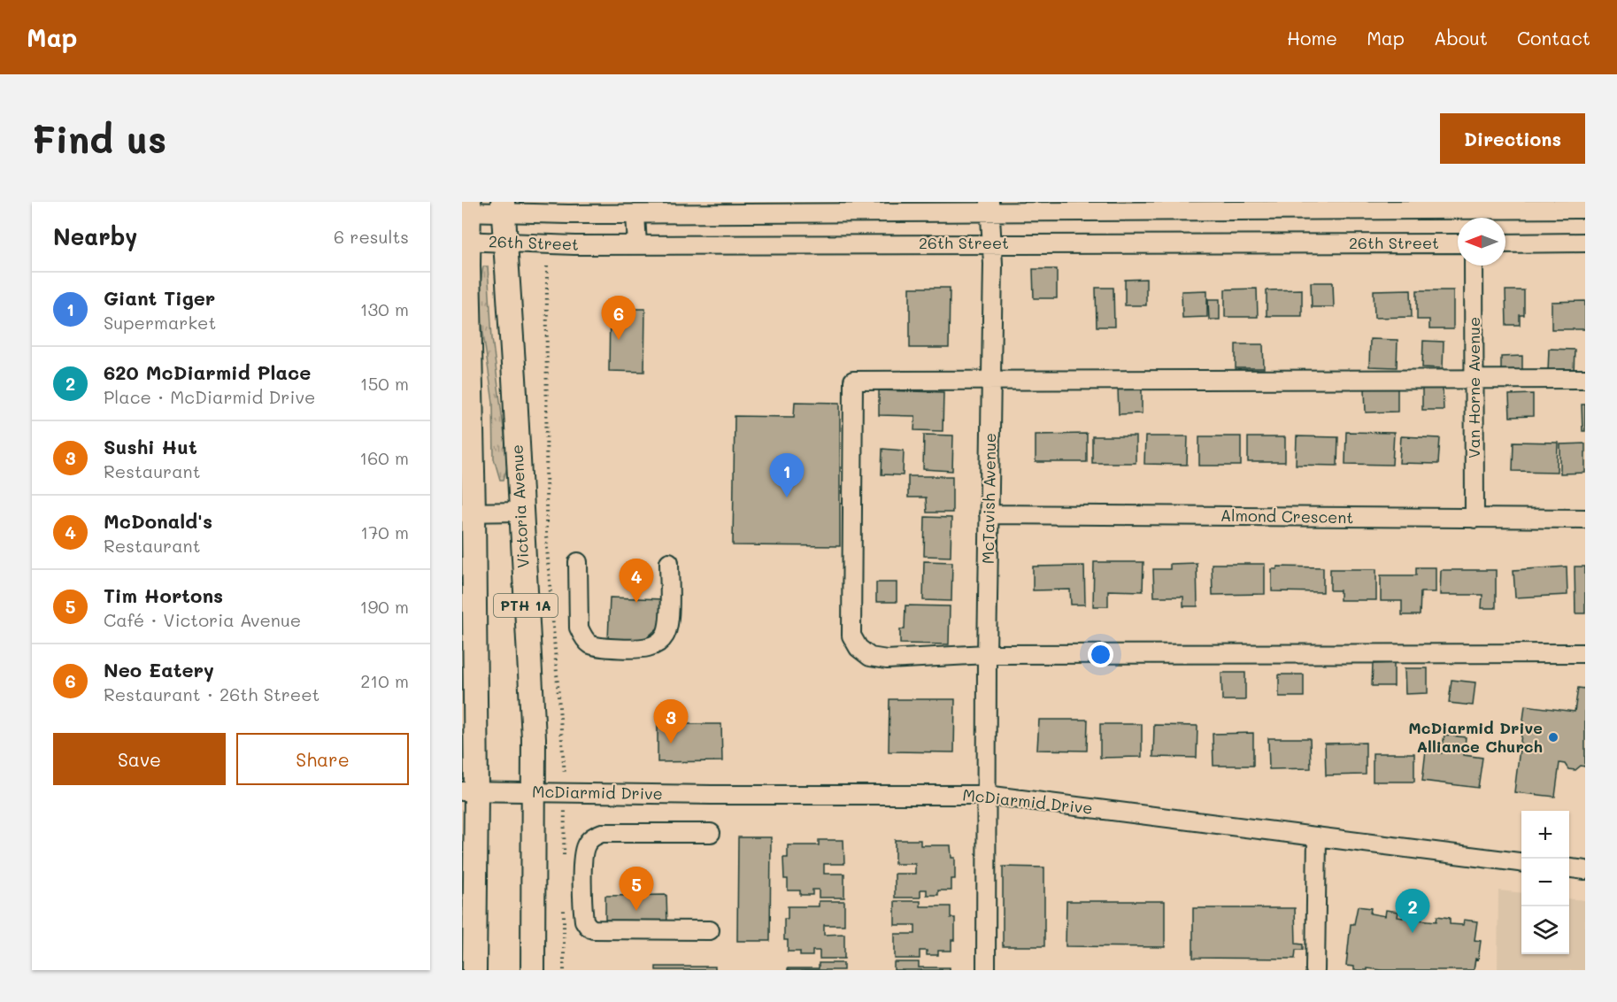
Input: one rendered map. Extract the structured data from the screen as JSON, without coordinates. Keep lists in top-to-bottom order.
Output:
{
  "streets": {
    "main road": ["Victoria Avenue", "PTH 1A"],
    "street": [
      "26th Street",
      "Van Horne Avenue",
      "McTavish Avenue",
      "Almond Crescent",
      "McDiarmid Drive"
    ]
  },
  "crossings": [
    ["26th Street", "McTavish Avenue"],
    ["26th Street", "Victoria Avenue"],
    ["26th Street", "PTH 1A"],
    ["Van Horne Avenue", "Almond Crescent"],
    ["McTavish Avenue", "Almond Crescent"],
    ["McTavish Avenue", "McDiarmid Drive"],
    ["Victoria Avenue", "McDiarmid Drive"],
    ["PTH 1A", "McDiarmid Drive"]
  ],
  "places": ["McDiarmid Drive Alliance Church"],
  "north": "left",
  "page": {
    "header": "Map",
    "nav": [
      "Home",
      "Map",
      "About",
      "Contact"
    ],
    "buttons": [
      "Directions",
      ["Save", "Share"]
    ],
    "title": "Find us",
    "heading": ["Nearby", "6 results"],
    "list": [
      {
        "mark": "1",
        "name": "Giant Tiger",
        "note": "Supermarket",
        "value": "130 m"
      },
      {
        "mark": "2",
        "name": "620 McDiarmid Place",
        "note": "Place · McDiarmid Drive",
        "value": "150 m"
      },
      {
        "mark": "3",
        "name": "Sushi Hut",
        "note": "Restaurant",
        "value": "160 m"
      },
      {
        "mark": "4",
        "name": "McDonald's",
        "note": "Restaurant",
        "value": "170 m"
      },
      {
        "mark": "5",
        "name": "Tim Hortons",
        "note": "Café · Victoria Avenue",
        "value": "190 m"
      },
      {
        "mark": "6",
        "name": "Neo Eatery",
        "note": "Restaurant · 26th Street",
        "value": "210 m"
      }
    ],
    "pins": [
      "6",
      "1",
      "4",
      "3",
      "5",
      "2"
    ],
    "map_buttons": ["+", "−"]
  }
}
